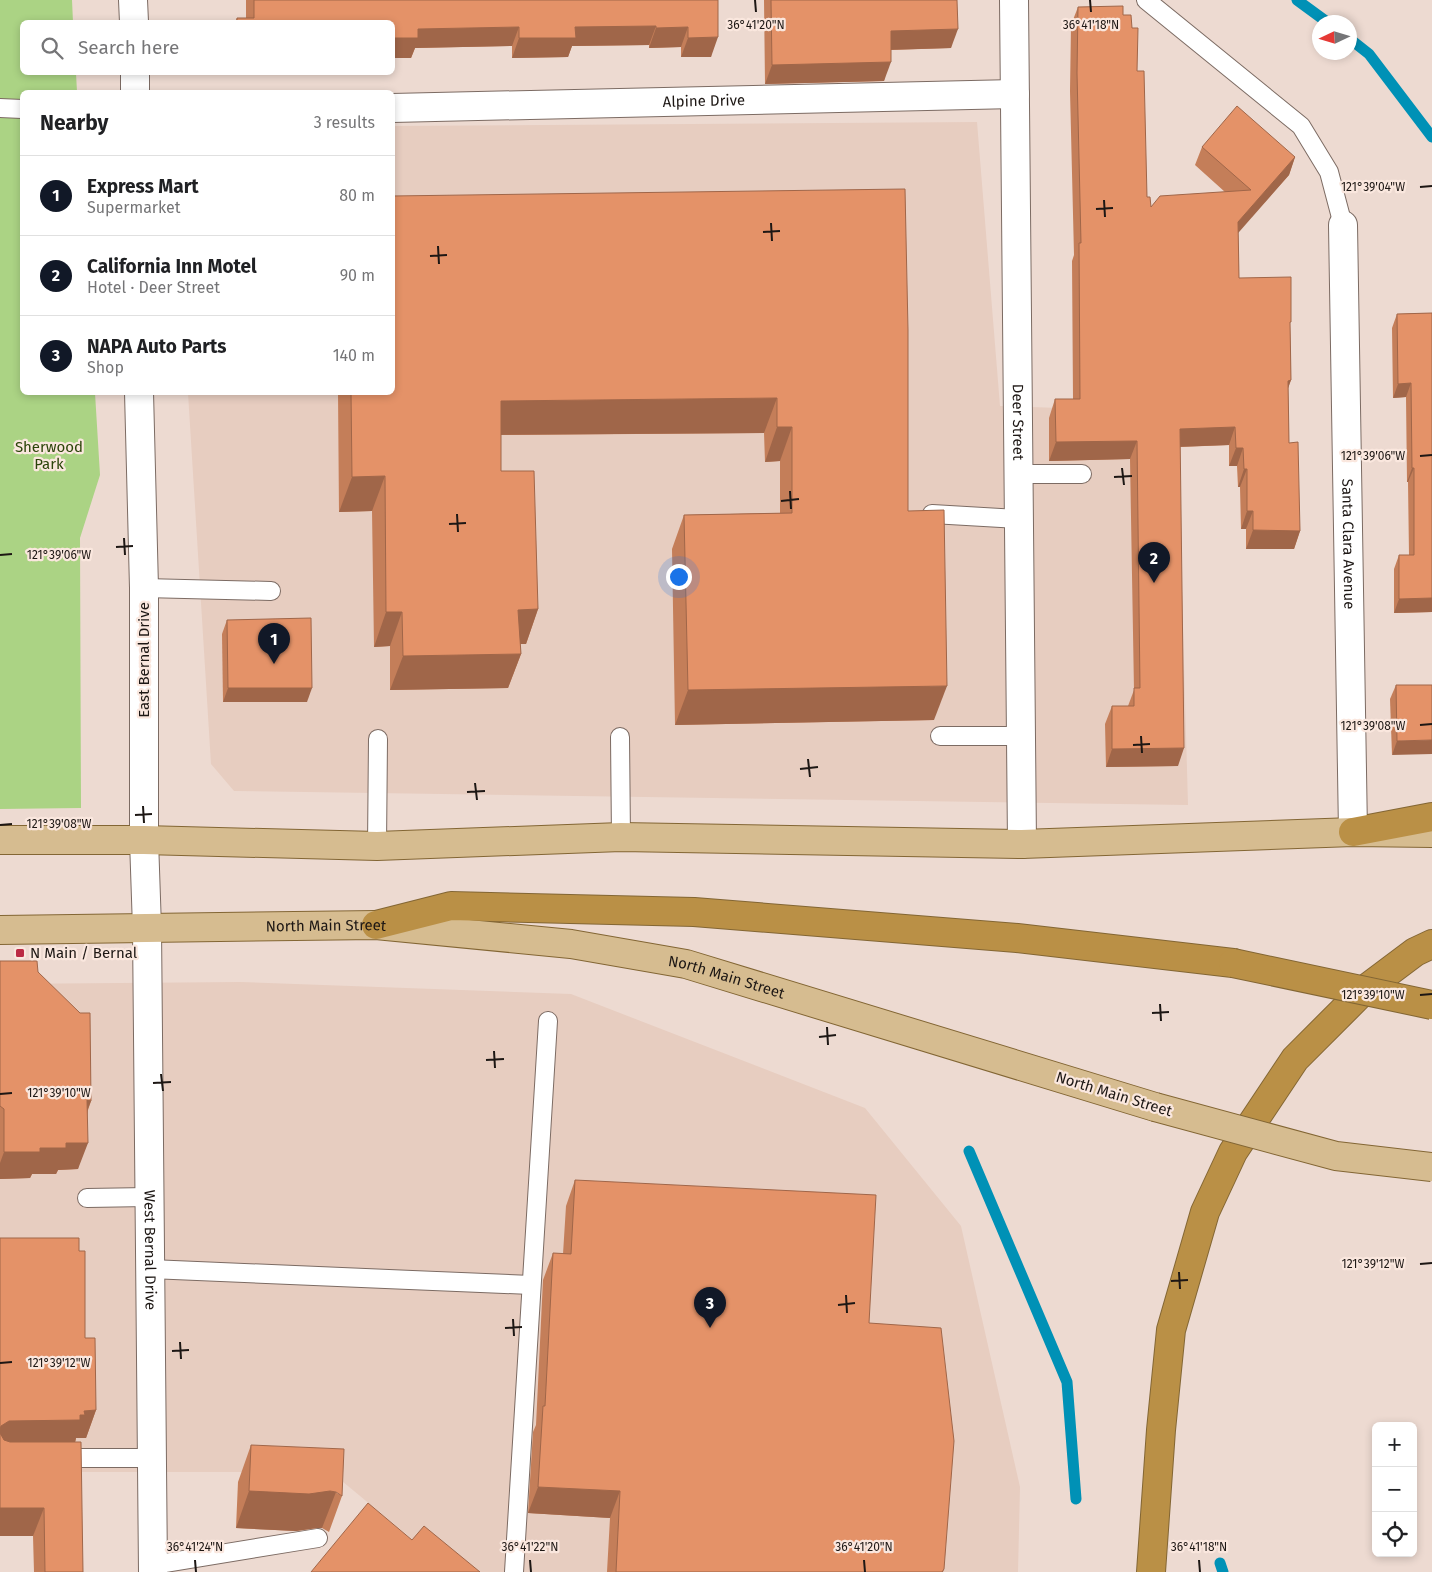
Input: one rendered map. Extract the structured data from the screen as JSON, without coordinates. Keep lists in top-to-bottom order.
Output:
{
  "streets": {
    "main road": ["North Main Street"],
    "street": [
      "Alpine Drive",
      "Deer Street",
      "Santa Clara Avenue",
      "East Bernal Drive",
      "West Bernal Drive"
    ]
  },
  "crossings": [
    ["Alpine Drive", "Deer Street"],
    ["East Bernal Drive", "North Main Street"],
    ["East Bernal Drive", "West Bernal Drive"],
    ["North Main Street", "West Bernal Drive"]
  ],
  "parks": ["Sherwood Park"],
  "places": {
    "transit": ["N Main / Bernal"]
  },
  "north": "left",
  "page": {
    "search": "Search here",
    "heading": ["Nearby", "3 results"],
    "list": [
      {
        "mark": "1",
        "name": "Express Mart",
        "note": "Supermarket",
        "value": "80 m"
      },
      {
        "mark": "2",
        "name": "California Inn Motel",
        "note": "Hotel · Deer Street",
        "value": "90 m"
      },
      {
        "mark": "3",
        "name": "NAPA Auto Parts",
        "note": "Shop",
        "value": "140 m"
      }
    ],
    "pins": ["2", "1", "3"],
    "map_buttons": ["+", "−"]
  },
  "coordinates": [
    "36°41'20\"N",
    "36°41'18\"N",
    "121°39'04\"W",
    "121°39'06\"W",
    "121°39'08\"W",
    "121°39'10\"W",
    "121°39'12\"W",
    "36°41'24\"N",
    "36°41'22\"N"
  ]
}
